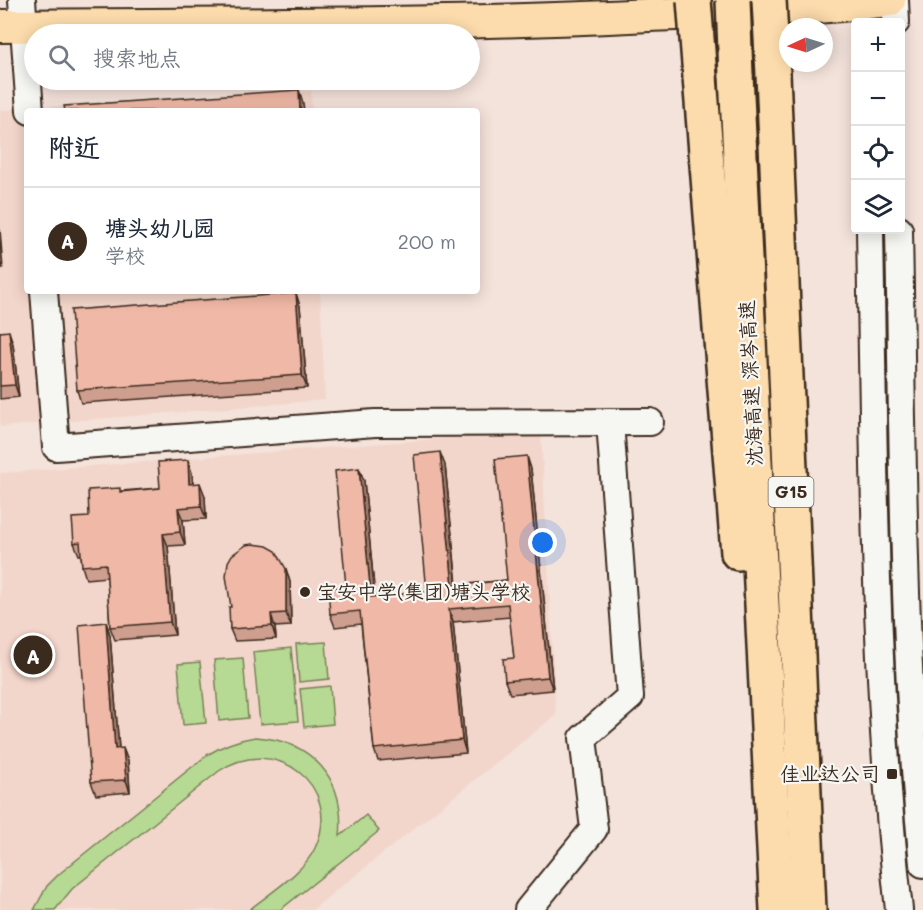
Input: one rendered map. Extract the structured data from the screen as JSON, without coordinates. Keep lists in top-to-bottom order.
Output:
{
  "streets": {
    "highway": ["沈海高速 深岑高速", "G15"]
  },
  "places": {
    "other": ["宝安中学(集团)塘头学校"],
    "transit": ["佳业达公司"]
  },
  "north": "left",
  "page": {
    "map_buttons": ["+", "−"],
    "search": "搜索地点",
    "heading": "附近",
    "list": [
      {
        "mark": "A",
        "name": "塘头幼儿园",
        "note": "学校",
        "value": "200 m"
      }
    ],
    "pins": "A"
  }
}
